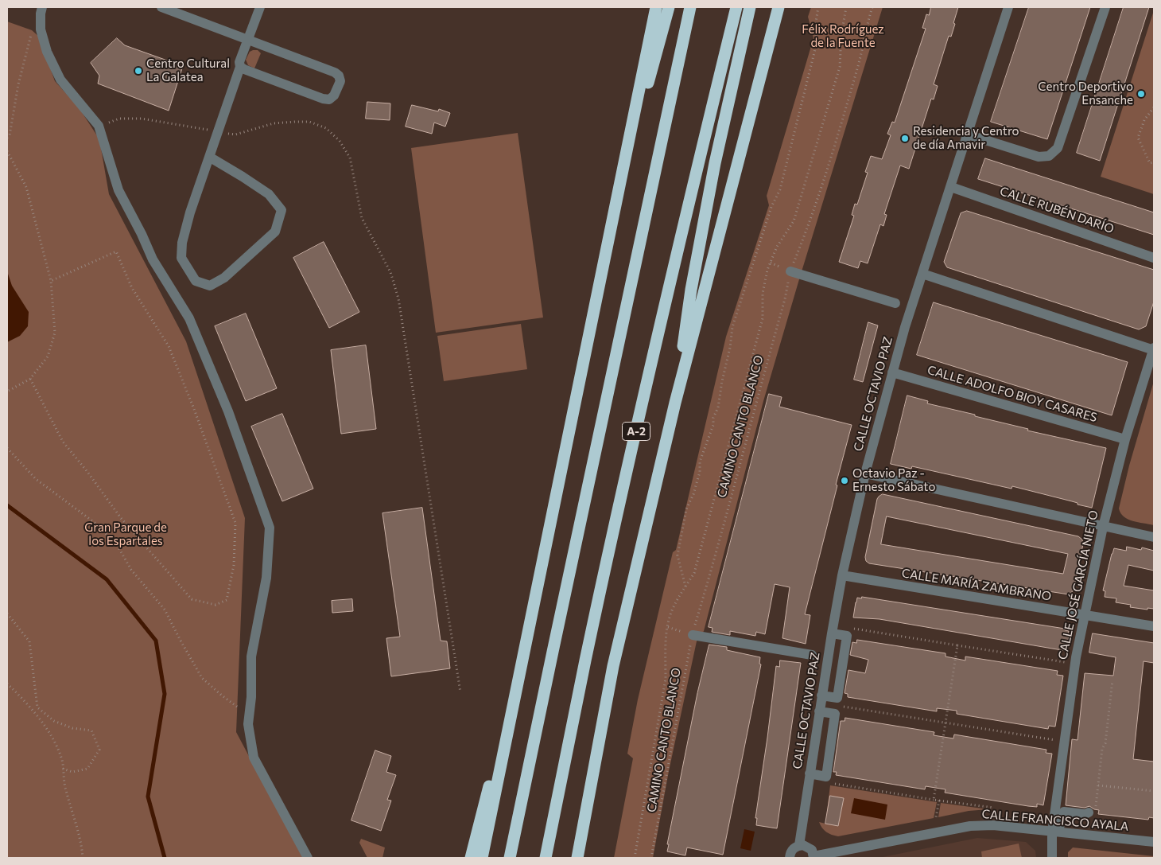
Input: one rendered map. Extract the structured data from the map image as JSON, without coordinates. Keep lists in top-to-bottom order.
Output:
{
  "streets": {
    "highway": ["A-2"],
    "street": [
      "CALLE RUBÉN DARÍO",
      "CALLE OCTAVIO PAZ",
      "CALLE ADOLFO BIOY CASARES",
      "CALLE MARÍA ZAMBRANO",
      "CALLE JOSÉ GARCÍA NIETO",
      "CALLE FRANCISCO AYALA"
    ],
    "path": ["CAMINO CANTO BLANCO"]
  },
  "crossings": [
    ["CALLE RUBÉN DARÍO", "CALLE OCTAVIO PAZ"],
    ["CALLE OCTAVIO PAZ", "CALLE ADOLFO BIOY CASARES"],
    ["CALLE OCTAVIO PAZ", "CALLE MARÍA ZAMBRANO"],
    ["CALLE ADOLFO BIOY CASARES", "CALLE JOSÉ GARCÍA NIETO"],
    ["CALLE MARÍA ZAMBRANO", "CALLE JOSÉ GARCÍA NIETO"],
    ["CALLE JOSÉ GARCÍA NIETO", "CALLE FRANCISCO AYALA"]
  ],
  "parks": ["Félix Rodríguez de la Fuente", "Gran Parque de los Espartales"],
  "places": [
    "Centro Cultural La Galatea",
    "Centro Deportivo Ensanche",
    "Residencia y Centro de día Amavir",
    "Octavio Paz - Ernesto Sábato"
  ]
}
